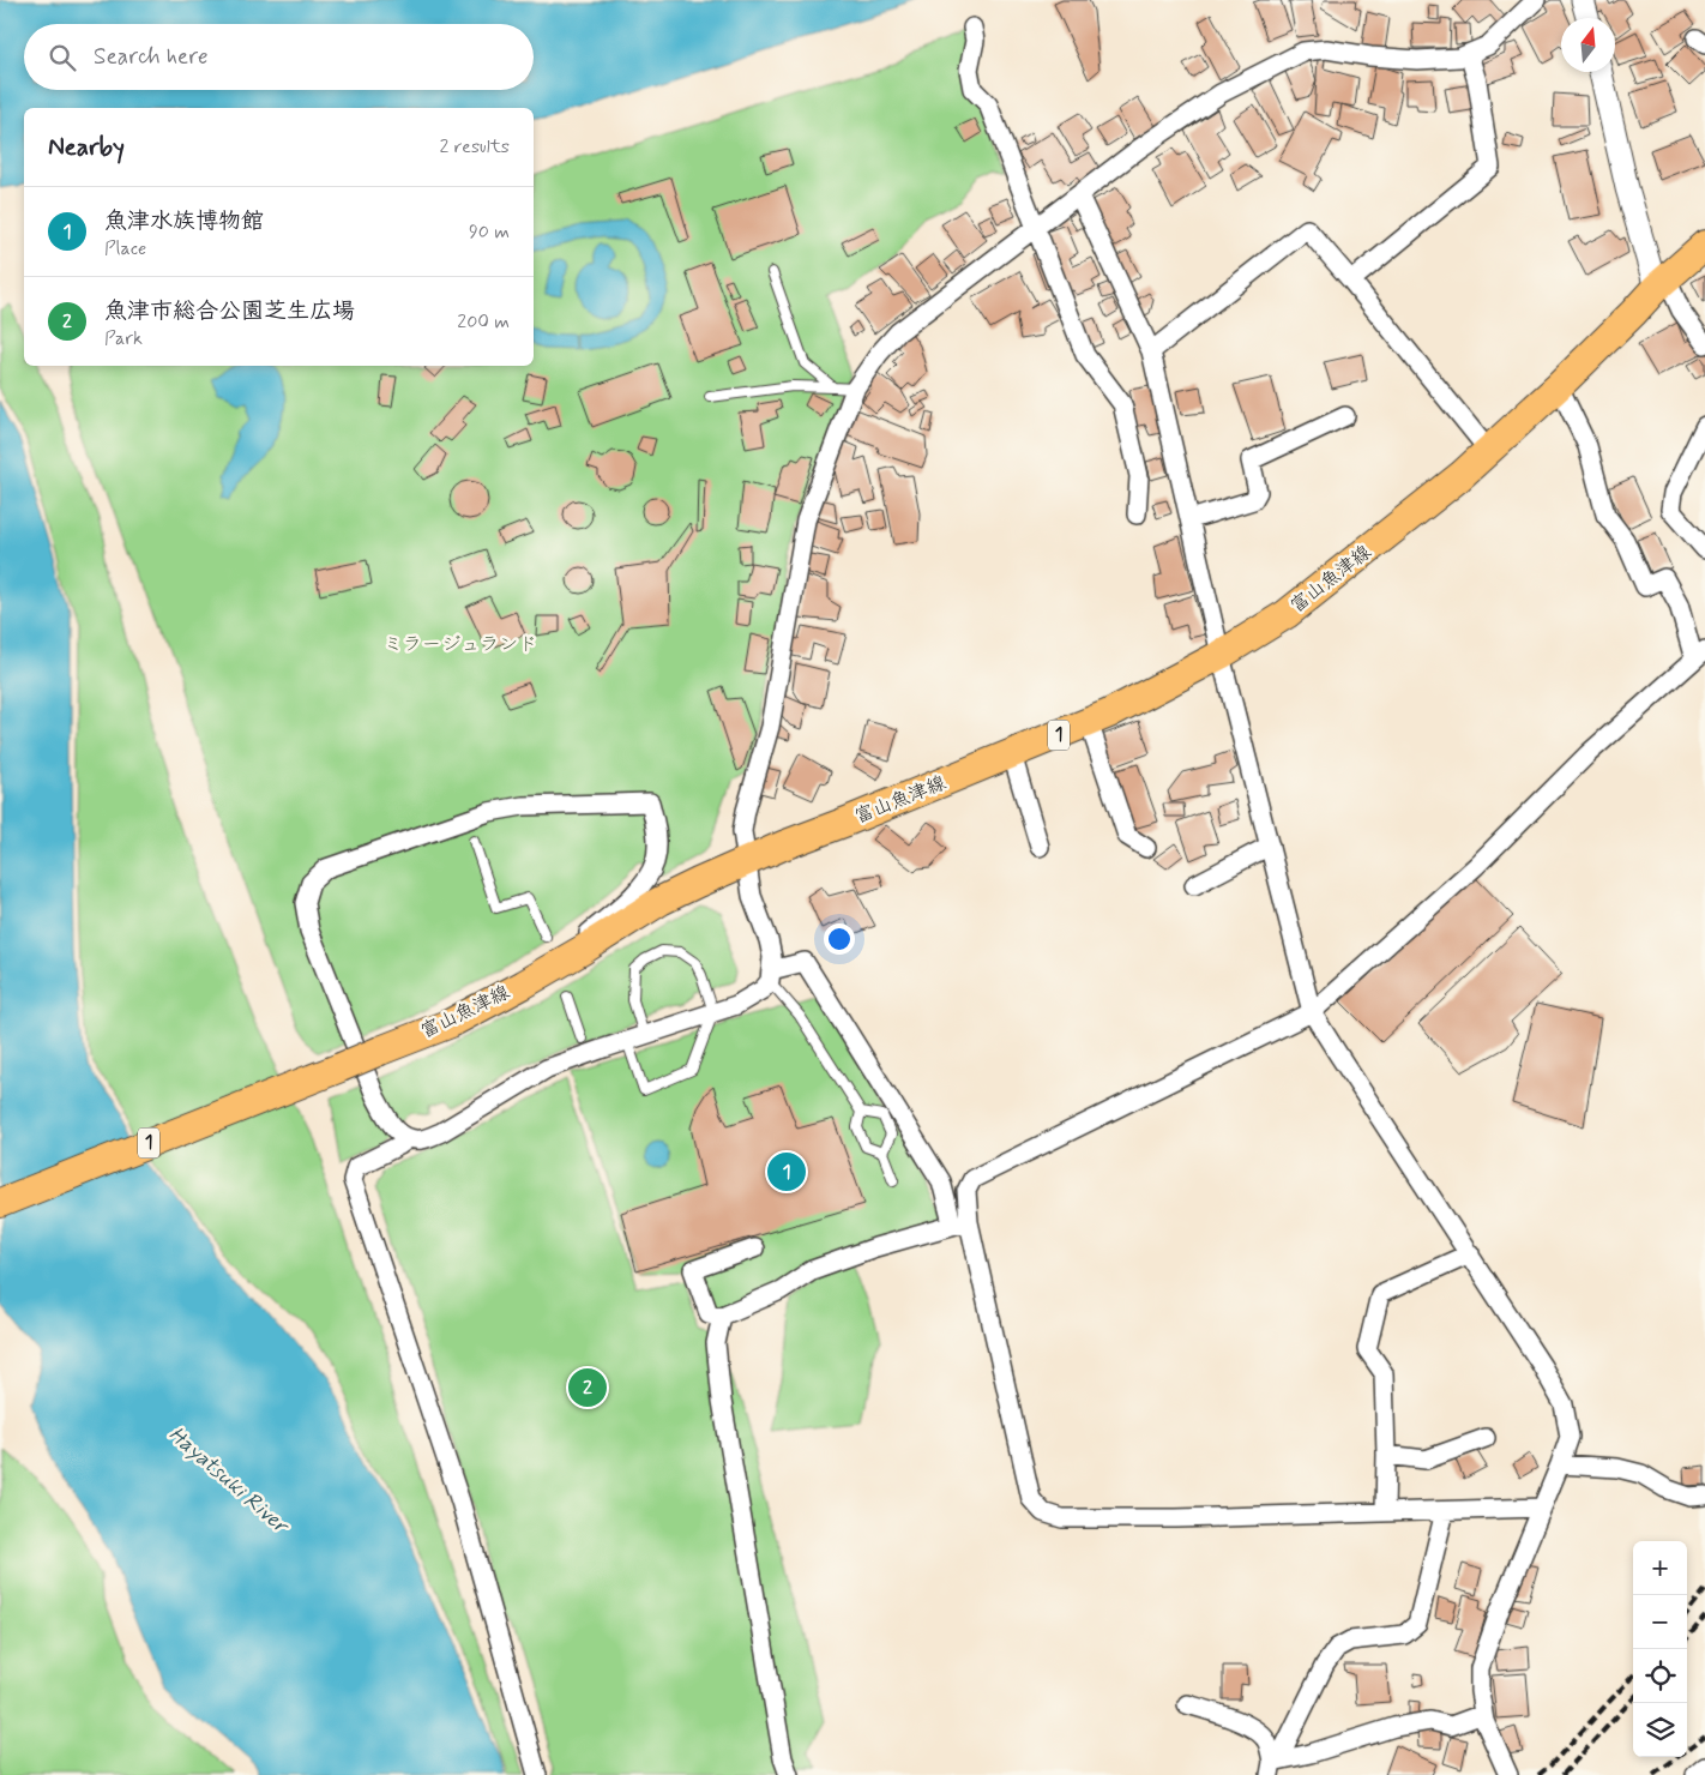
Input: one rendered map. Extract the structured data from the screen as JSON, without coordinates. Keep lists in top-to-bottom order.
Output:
{
  "streets": {
    "main road": ["富山魚津線", "1"]
  },
  "water": ["Hayatsuki River"],
  "parks": ["ミラージュランド"],
  "north": "top",
  "page": {
    "search": "Search here",
    "heading": ["Nearby", "2 results"],
    "list": [
      {
        "mark": "1",
        "name": "魚津水族博物館",
        "note": "Place",
        "value": "90 m"
      },
      {
        "mark": "2",
        "name": "魚津市総合公園芝生広場",
        "note": "Park",
        "value": "200 m"
      }
    ],
    "pins": ["1", "2"],
    "map_buttons": ["+", "−"]
  }
}
